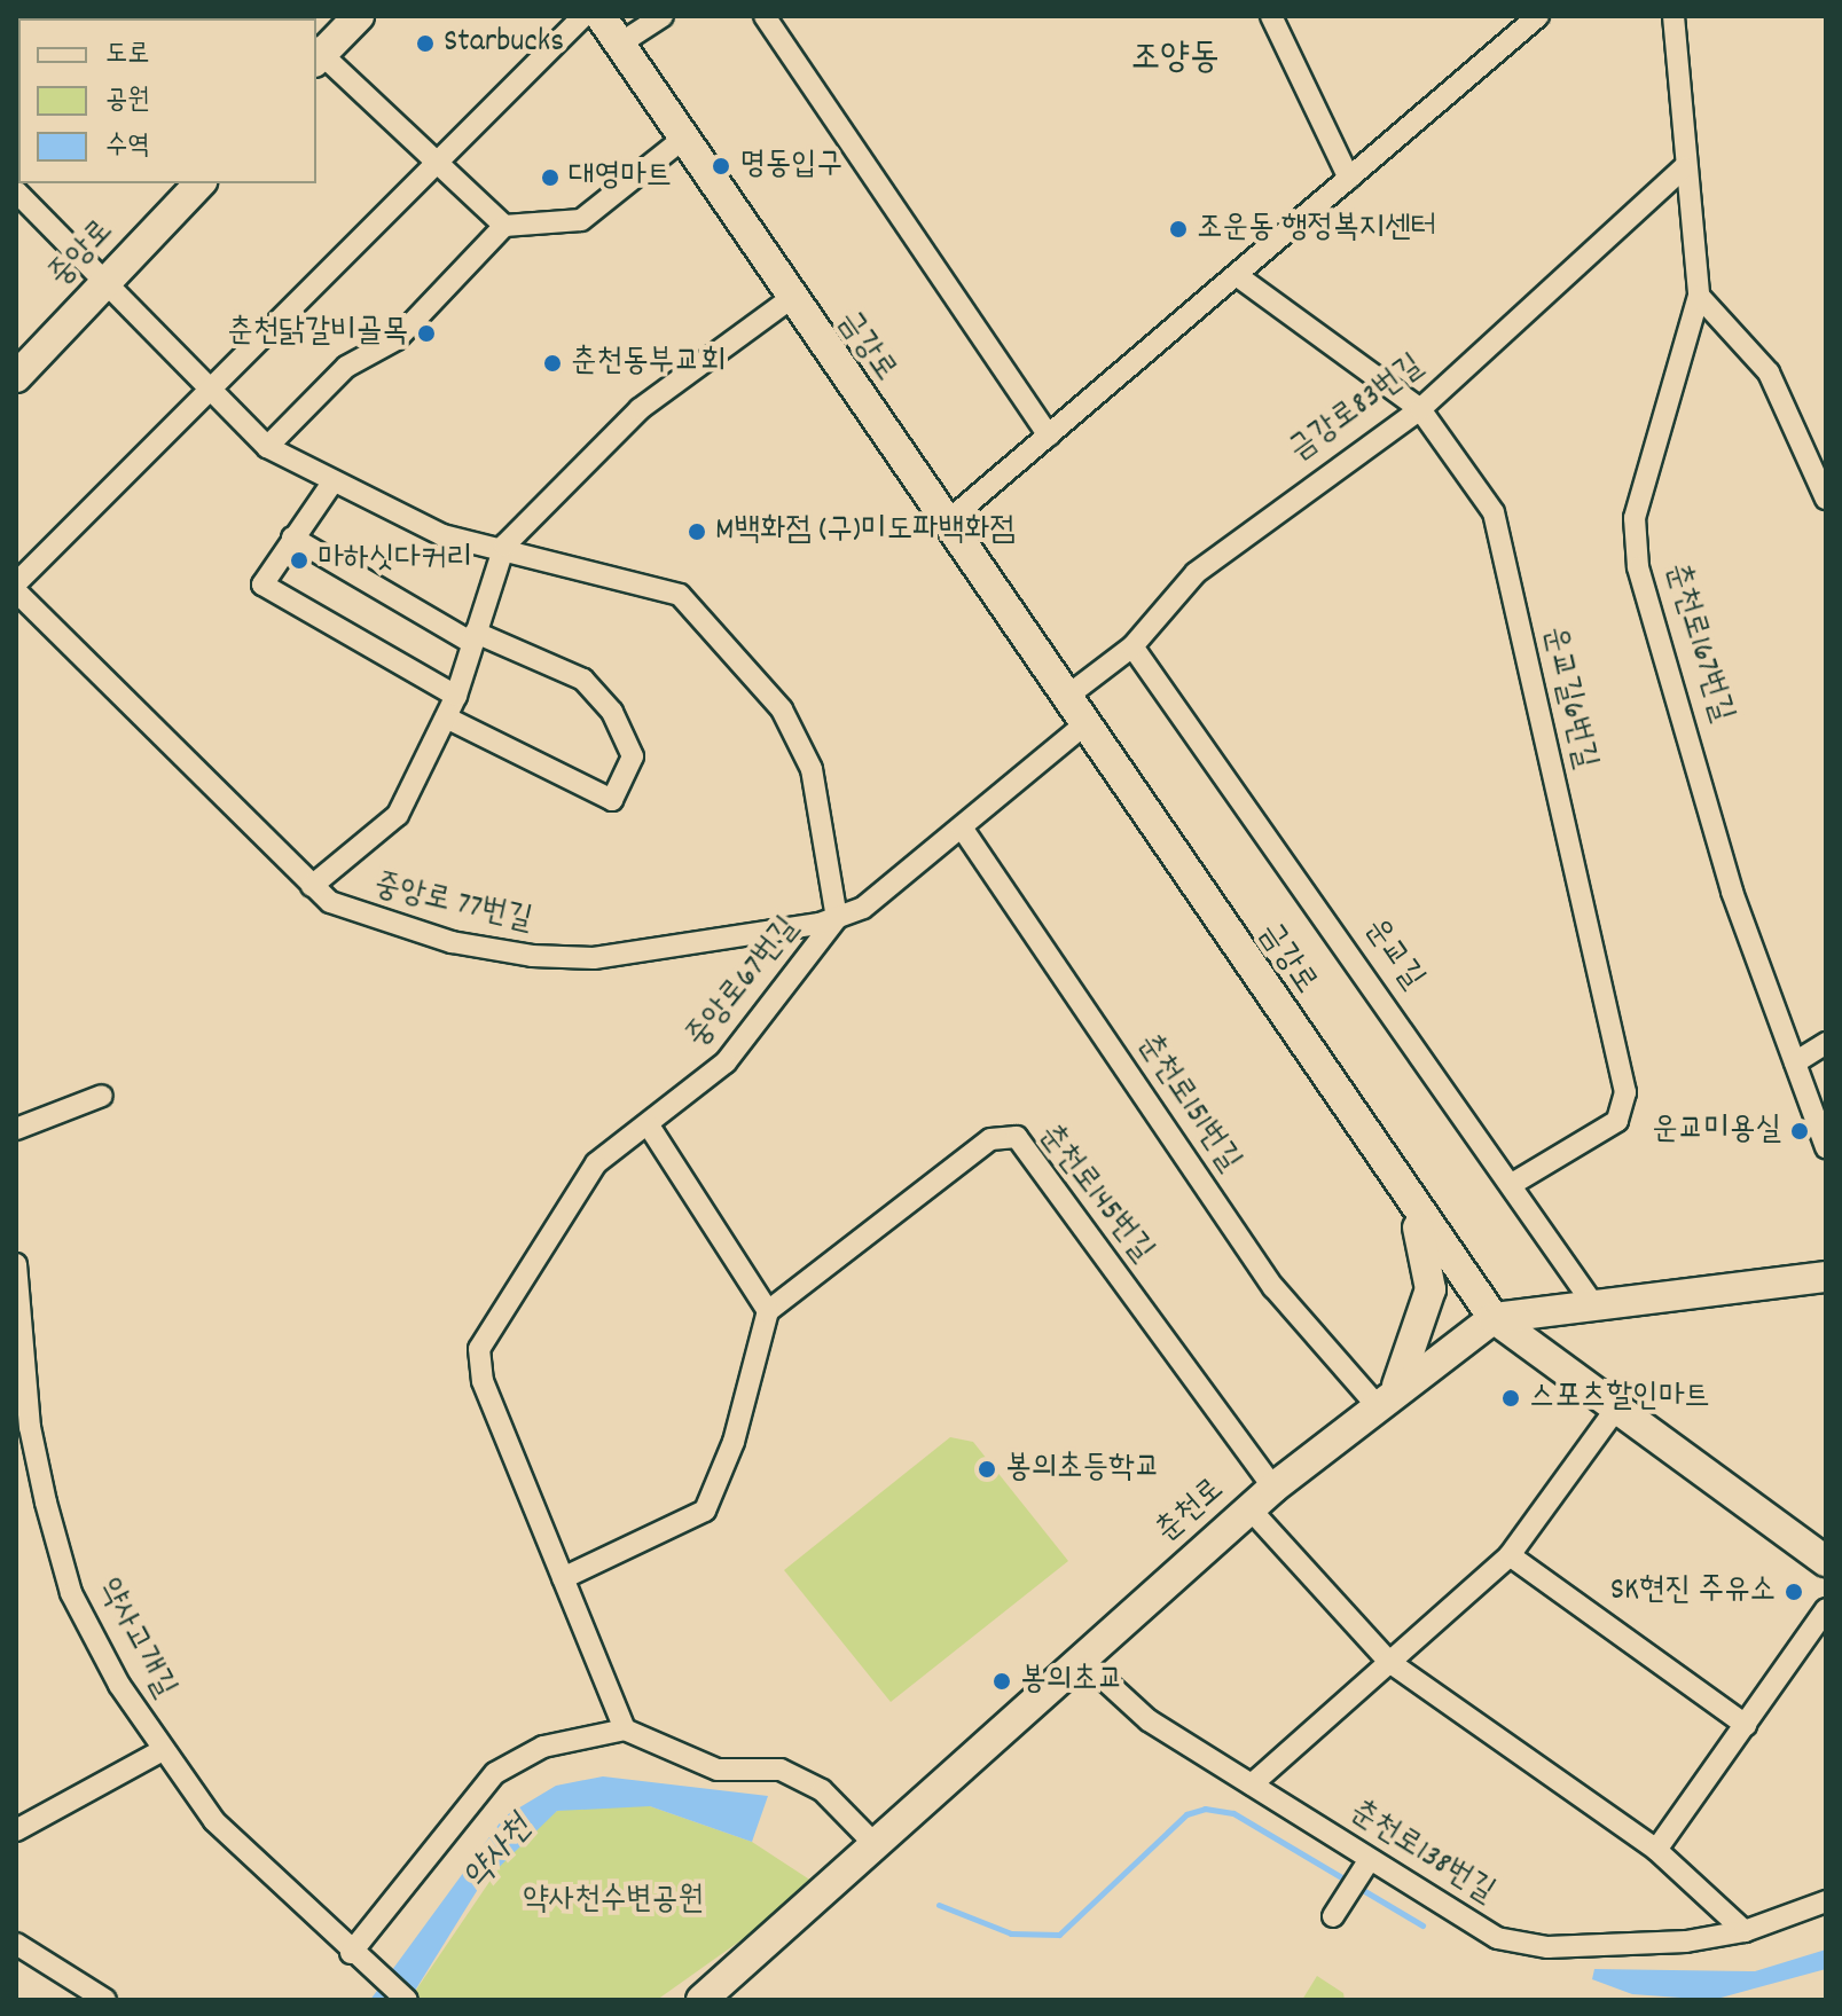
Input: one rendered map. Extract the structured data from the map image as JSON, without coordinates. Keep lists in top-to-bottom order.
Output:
{
  "streets": {
    "street": [
      "중앙로",
      "금강로",
      "금강로83번길",
      "춘천로167번길",
      "운교길6번길",
      "중앙로 77번길",
      "운교길",
      "중앙로67번길",
      "춘천로151번길",
      "춘천로145번길",
      "춘천로",
      "약사고개길",
      "춘천로138번길"
    ]
  },
  "crossings": [
    ["중앙로", "중앙로67번길"],
    ["금강로", "금강로83번길"],
    ["금강로", "중앙로67번길"],
    ["금강로", "춘천로"],
    ["금강로83번길", "춘천로167번길"],
    ["금강로83번길", "운교길6번길"],
    ["금강로83번길", "운교길"],
    ["운교길6번길", "운교길"],
    ["중앙로 77번길", "중앙로67번길"],
    ["운교길", "춘천로"],
    ["춘천로151번길", "춘천로"],
    ["춘천로145번길", "춘천로"],
    ["춘천로", "춘천로138번길"]
  ],
  "districts": ["조양동"],
  "water": ["약사천"],
  "parks": ["약사천수변공원"],
  "places": [
    "Starbucks",
    "명동입구",
    "대영마트",
    "조운동 행정복지센터",
    "춘천닭갈비골목",
    "춘천동부교회",
    "M백화점 (구)미도파백화점",
    "마하싯다커리",
    "운교미용실",
    "스포츠할인마트",
    "봉의초등학교",
    "SK현진 주유소",
    "봉의초교"
  ],
  "legend": ["도로", "공원", "수역"]
}
